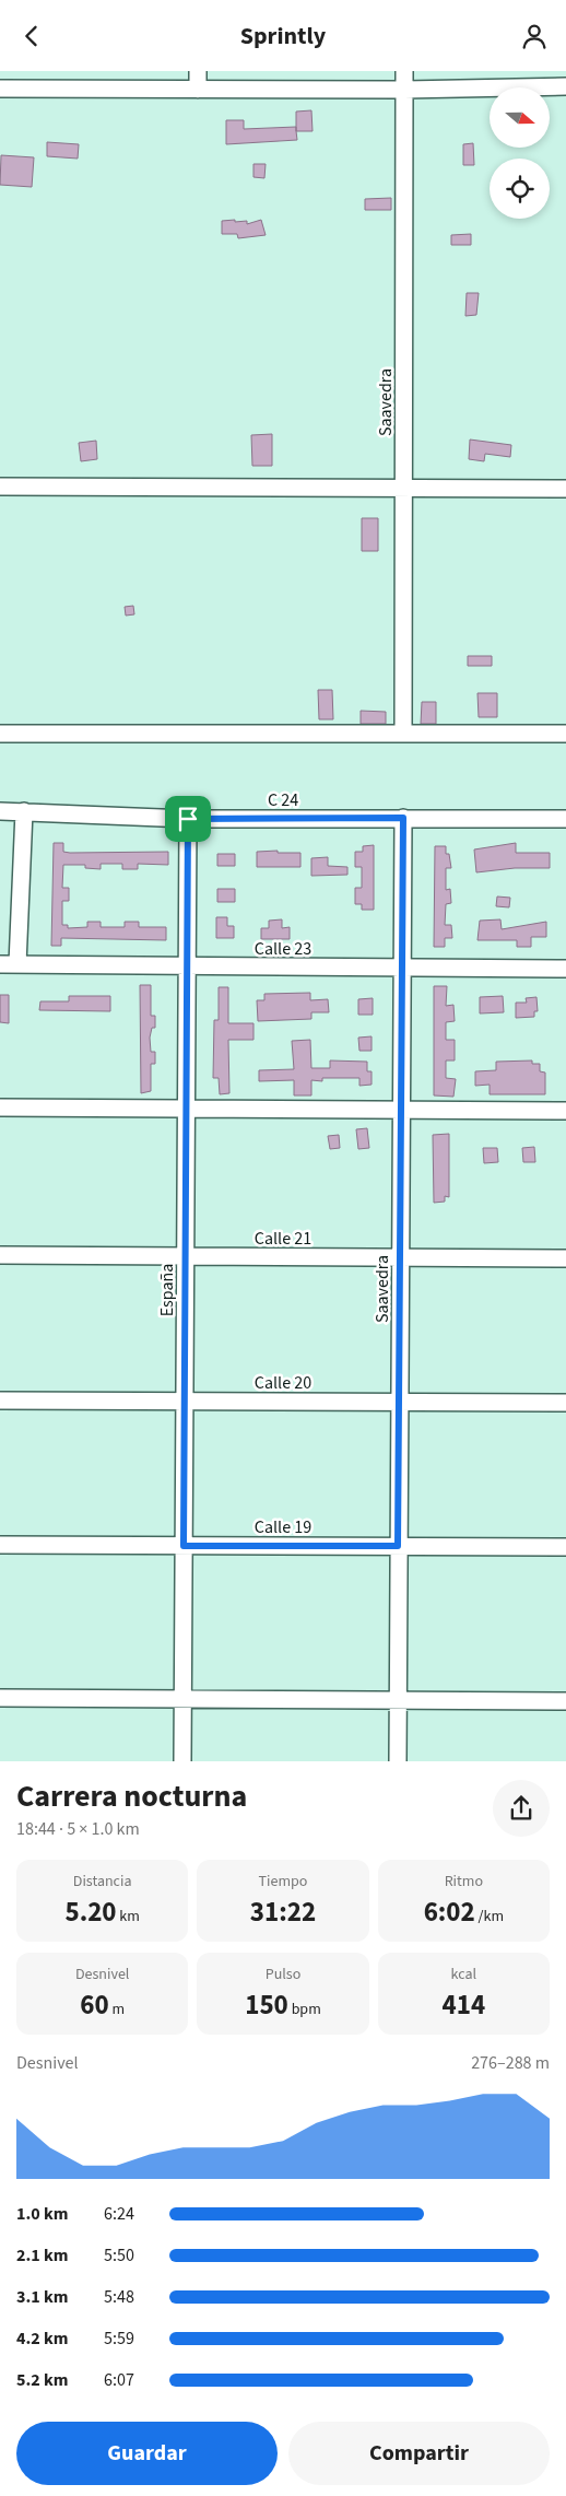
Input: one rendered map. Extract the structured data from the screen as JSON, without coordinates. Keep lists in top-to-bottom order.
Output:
{
  "streets": {
    "street": [
      "Saavedra",
      "C 24",
      "Calle 23",
      "Calle 21",
      "España",
      "Calle 20",
      "Calle 19"
    ]
  },
  "crossings": [
    ["Saavedra", "C 24"],
    ["Saavedra", "Calle 23"],
    ["Saavedra", "Calle 21"],
    ["Saavedra", "Calle 20"],
    ["Saavedra", "Calle 19"],
    ["C 24", "España"],
    ["Calle 23", "España"],
    ["Calle 21", "España"],
    ["España", "Calle 20"],
    ["España", "Calle 19"]
  ],
  "north": "right",
  "page": {
    "header": "Sprintly",
    "heading": ["Carrera nocturna", "18:44 · 5 × 1.0 km"],
    "stats": [
      ["Distancia", "5.20 km"],
      ["Tiempo", "31:22"],
      ["Ritmo", "6:02 /km"],
      ["Desnivel", "60 m"],
      ["Pulso", "150 bpm"],
      ["kcal", "414"]
    ],
    "chart": ["Desnivel", "276–288 m"],
    "list": [
      {
        "name": "1.0 km",
        "note": "6:24"
      },
      {
        "name": "2.1 km",
        "note": "5:50"
      },
      {
        "name": "3.1 km",
        "note": "5:48"
      },
      {
        "name": "4.2 km",
        "note": "5:59"
      },
      {
        "name": "5.2 km",
        "note": "6:07"
      }
    ],
    "buttons": ["Guardar", "Compartir"]
  }
}
